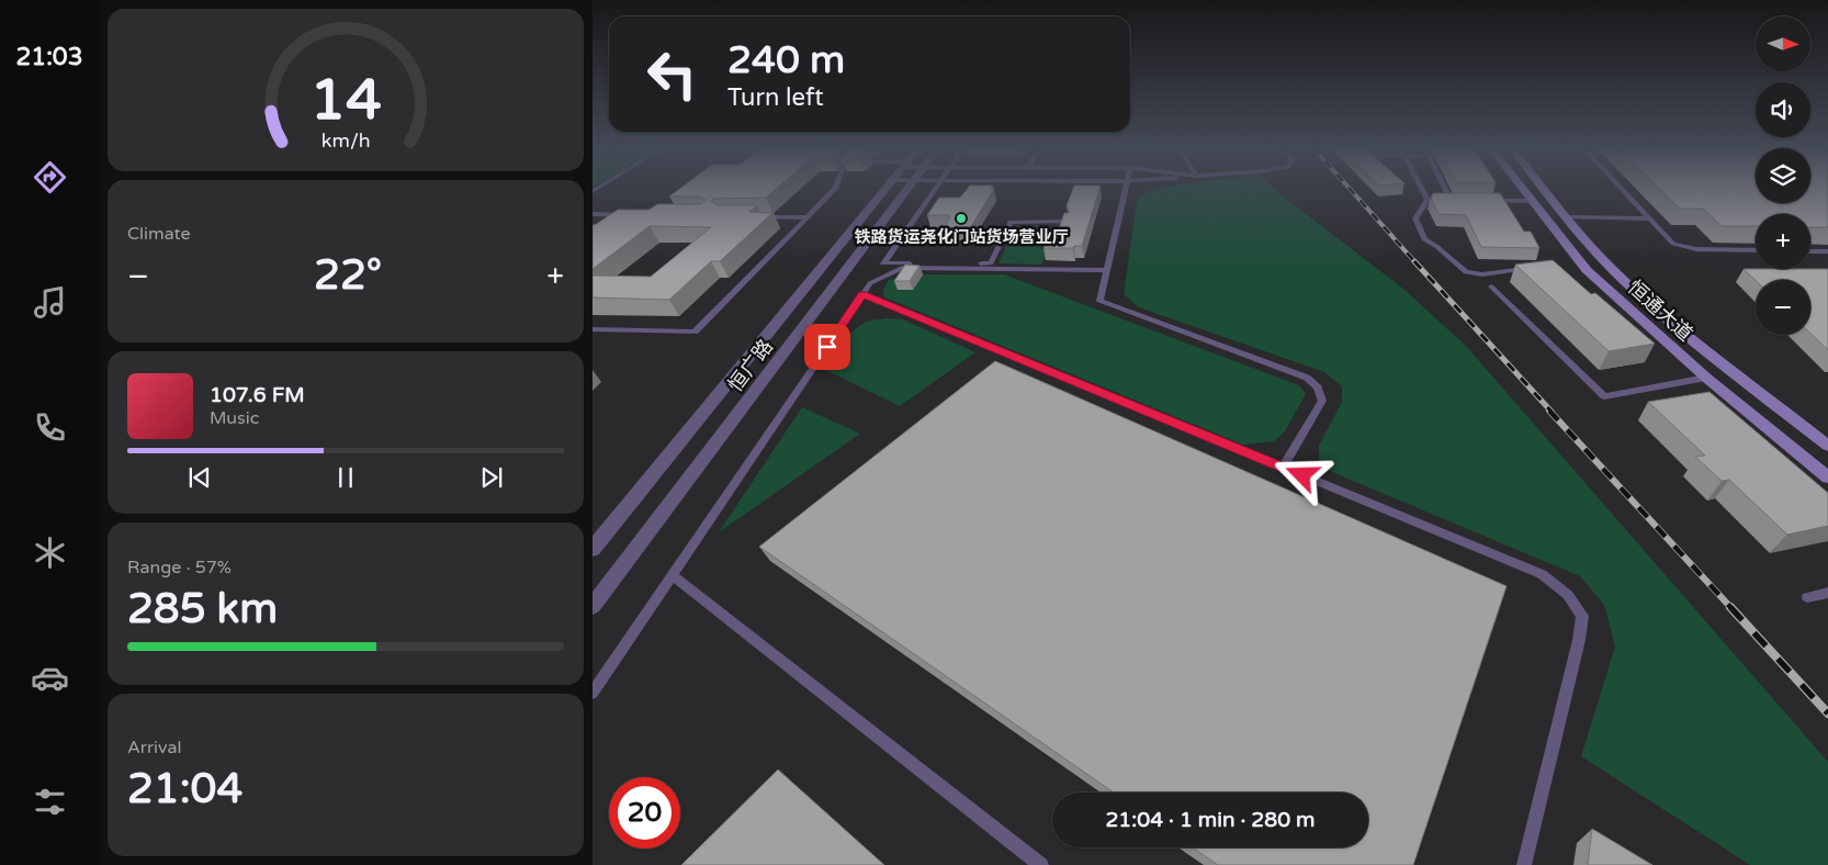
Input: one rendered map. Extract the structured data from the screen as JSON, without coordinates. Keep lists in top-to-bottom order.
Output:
{
  "streets": {
    "main road": ["恒通大道"],
    "street": ["恒广路"]
  },
  "places": ["铁路货运尧化门站货场营业厅"],
  "north": "right",
  "page": {
    "tabs": "21:03",
    "map_buttons": ["+", "−"],
    "turn": ["240 m", "Turn left"],
    "tile": [
      "Climate",
      ["Range · 57%", "285 km"],
      ["Arrival", "21:04"]
    ],
    "heat": ["−", "22°", "+"],
    "song": ["107.6 FM", "Music"],
    "limit": "20",
    "trip": "21:04 · 1 min · 280 m",
    "gauge": ["14", "km/h"]
  }
}
